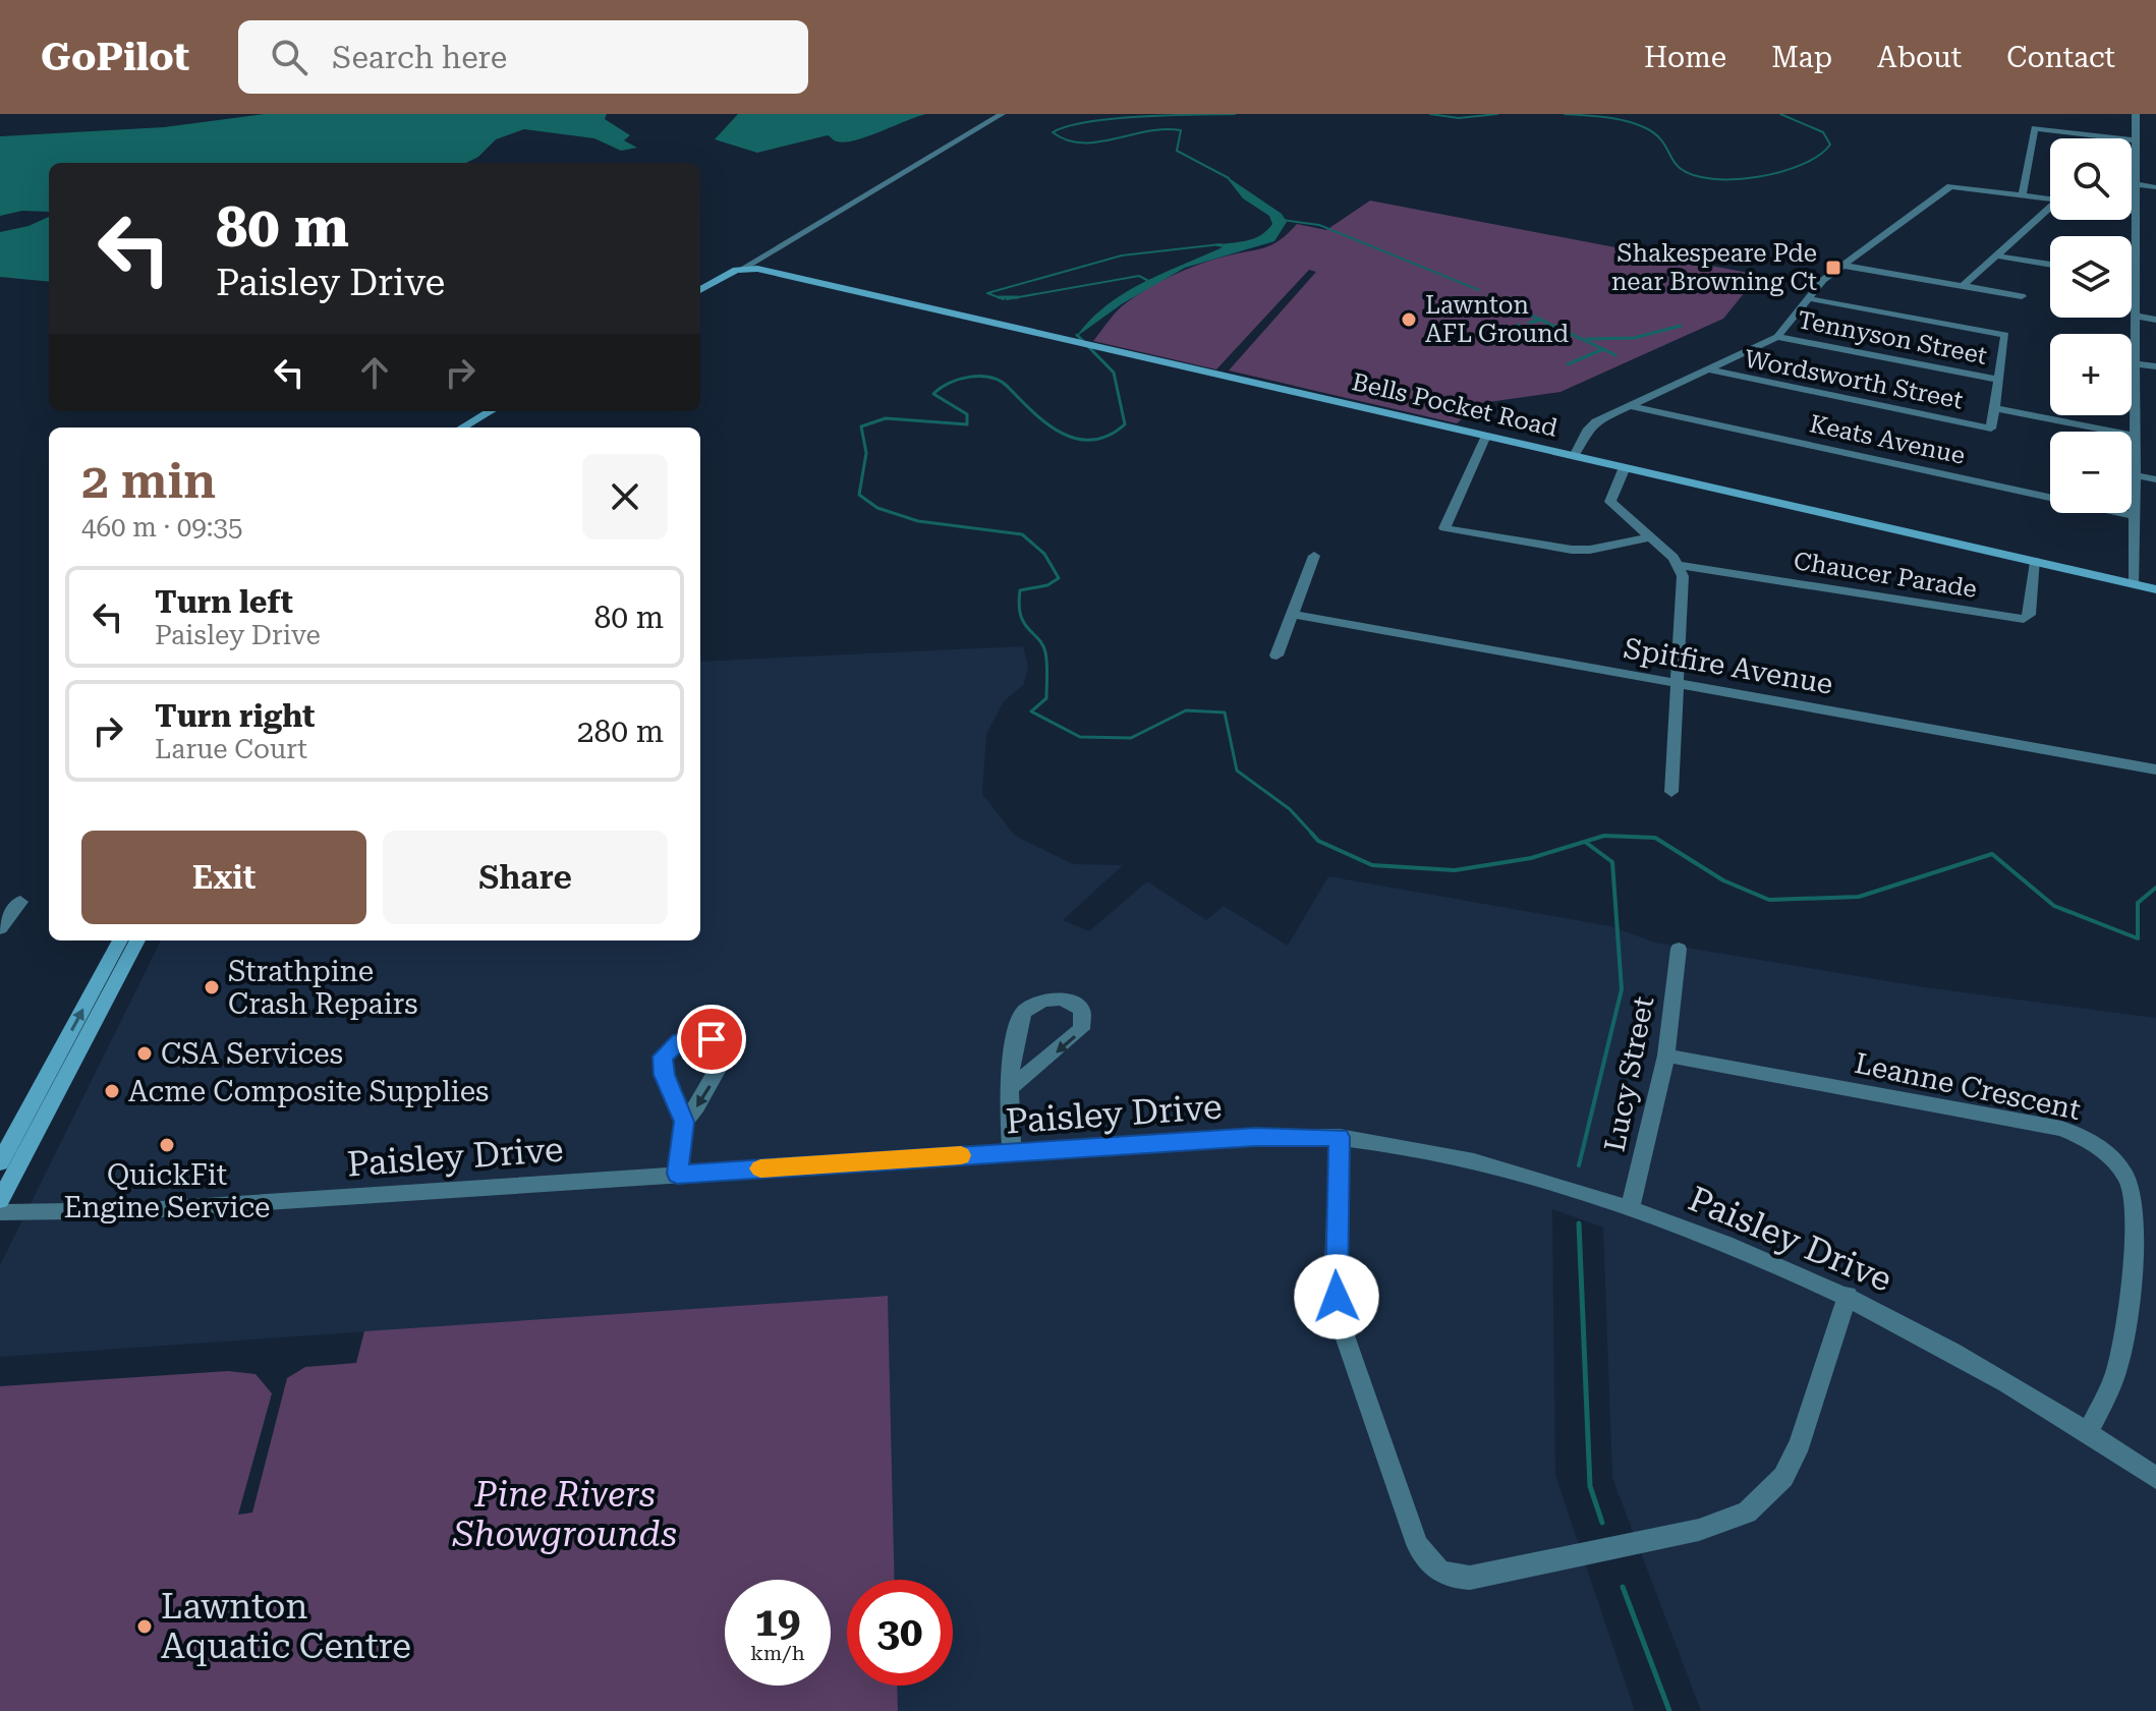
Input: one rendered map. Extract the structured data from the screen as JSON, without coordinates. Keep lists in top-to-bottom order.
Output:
{
  "streets": {
    "main road": ["Bells Pocket Road"],
    "street": [
      "Tennyson Street",
      "Wordsworth Street",
      "Keats Avenue",
      "Chaucer Parade",
      "Spitfire Avenue",
      "Lucy Street",
      "Leanne Crescent",
      "Paisley Drive"
    ]
  },
  "crossings": [
    ["Bells Pocket Road", "Chaucer Parade"],
    ["Lucy Street", "Leanne Crescent"],
    ["Lucy Street", "Paisley Drive"],
    ["Leanne Crescent", "Paisley Drive"]
  ],
  "parks": ["Pine Rivers Showgrounds"],
  "places": {
    "transit": ["Shakespeare Pde near Browning Ct"],
    "other": [
      "Lawnton AFL Ground",
      "Strathpine Crash Repairs",
      "CSA Services",
      "Acme Composite Supplies",
      "QuickFit Engine Service",
      "Lawnton Aquatic Centre"
    ]
  },
  "page": {
    "header": "GoPilot",
    "search": "Search here",
    "nav": [
      "Home",
      "Map",
      "About",
      "Contact"
    ],
    "map_buttons": ["+", "−"],
    "turn": ["80 m", "Paisley Drive"],
    "heading": ["2 min", "460 m · 09:35"],
    "list": [
      {
        "name": "Turn left",
        "note": "Paisley Drive",
        "value": "80 m"
      },
      {
        "name": "Turn right",
        "note": "Larue Court",
        "value": "280 m"
      }
    ],
    "buttons": ["Exit", "Share"],
    "speed": "19 km/h",
    "limit": "30"
  }
}
